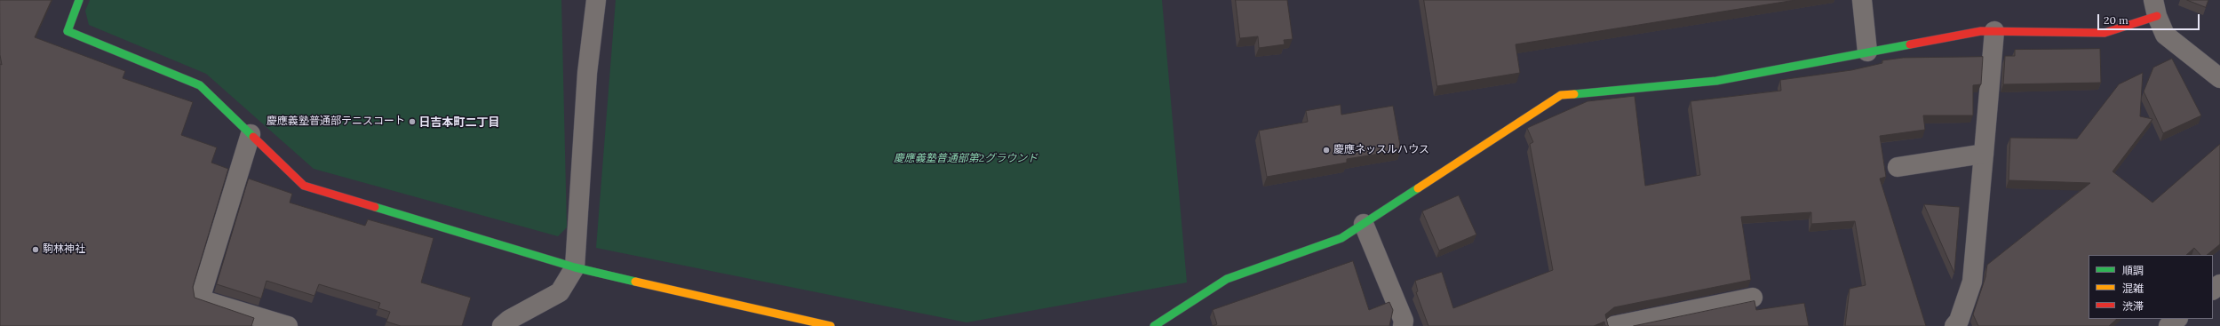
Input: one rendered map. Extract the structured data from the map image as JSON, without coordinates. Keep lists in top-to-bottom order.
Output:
{
  "districts": ["日吉本町二丁目"],
  "parks": ["慶應義塾普通部第2グラウンド"],
  "places": ["慶應義塾普通部テニスコート", "慶應ネッスルハウス", "駒林神社"],
  "legend": ["順調", "混雑", "渋滞"],
  "scale_bar": "20 m"
}
